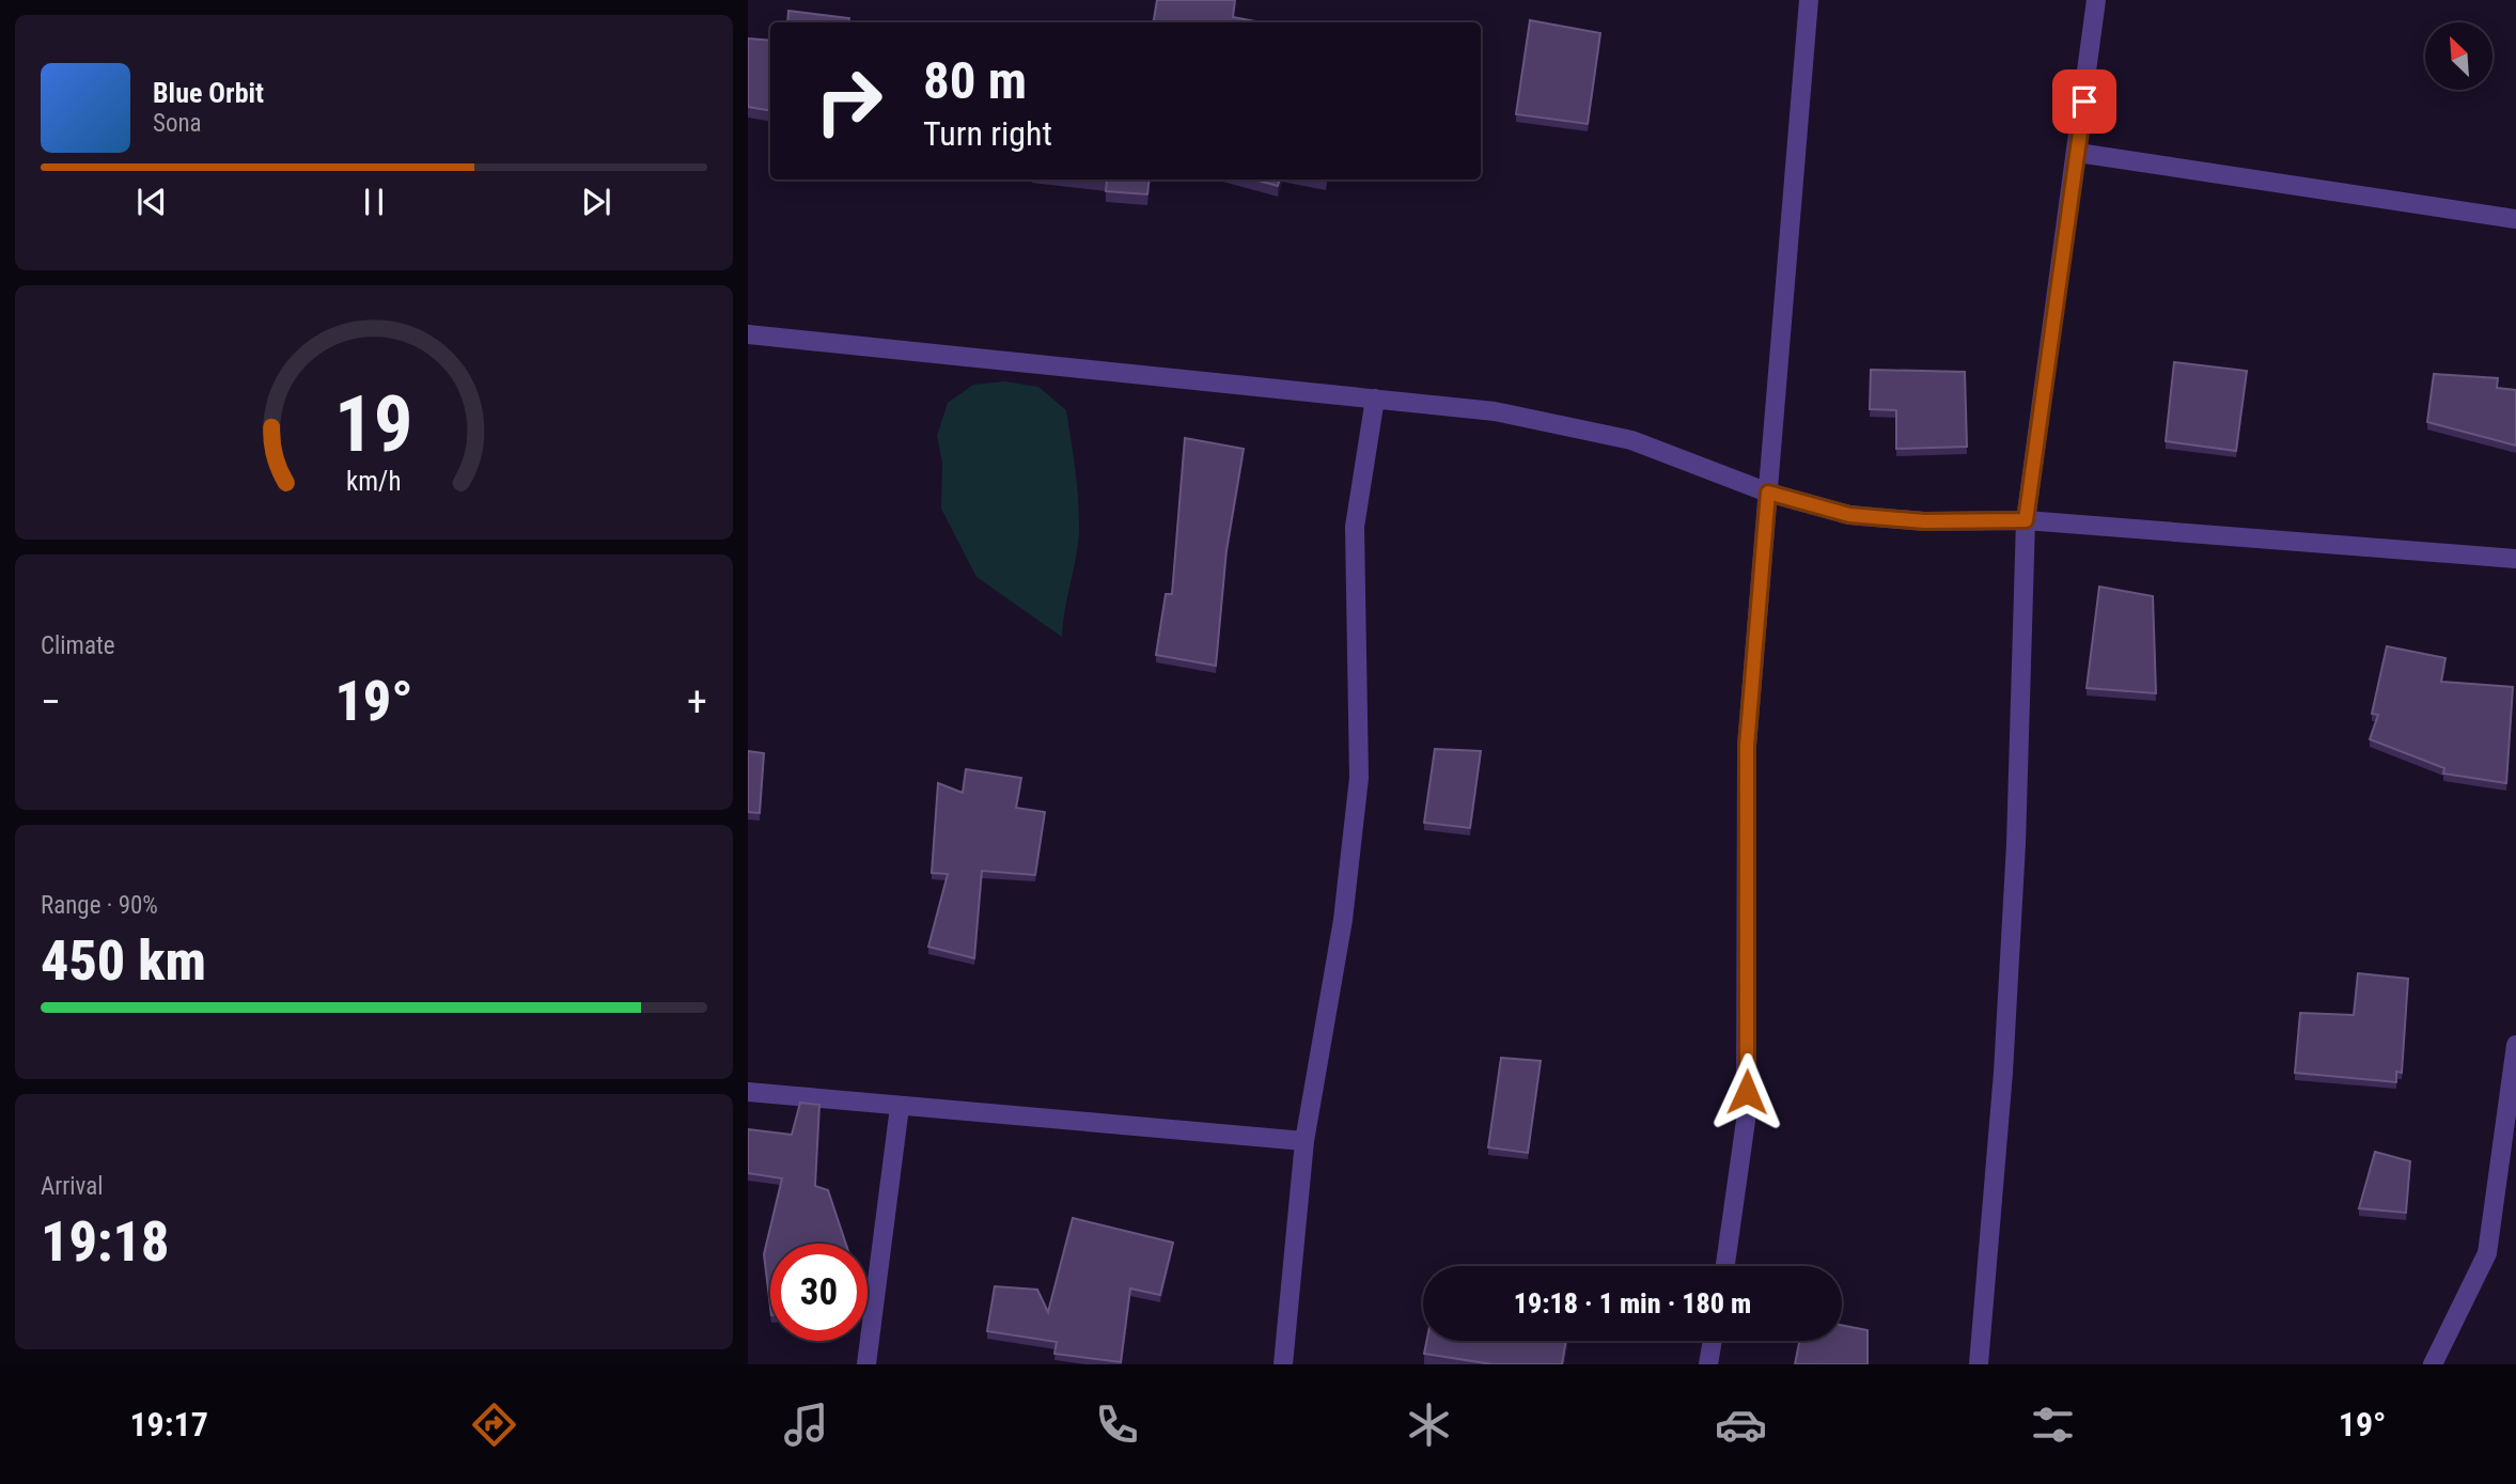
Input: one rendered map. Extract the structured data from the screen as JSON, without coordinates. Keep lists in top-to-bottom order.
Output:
{
  "north": "top left",
  "page": {
    "turn": ["80 m", "Turn right"],
    "song": ["Blue Orbit", "Sona"],
    "tile": [
      "Climate",
      ["Range · 90%", "450 km"],
      ["Arrival", "19:18"]
    ],
    "heat": ["−", "19°", "+"],
    "limit": "30",
    "trip": "19:18 · 1 min · 180 m",
    "tabs": ["19:17", "19°"],
    "gauge": ["19", "km/h"]
  }
}
